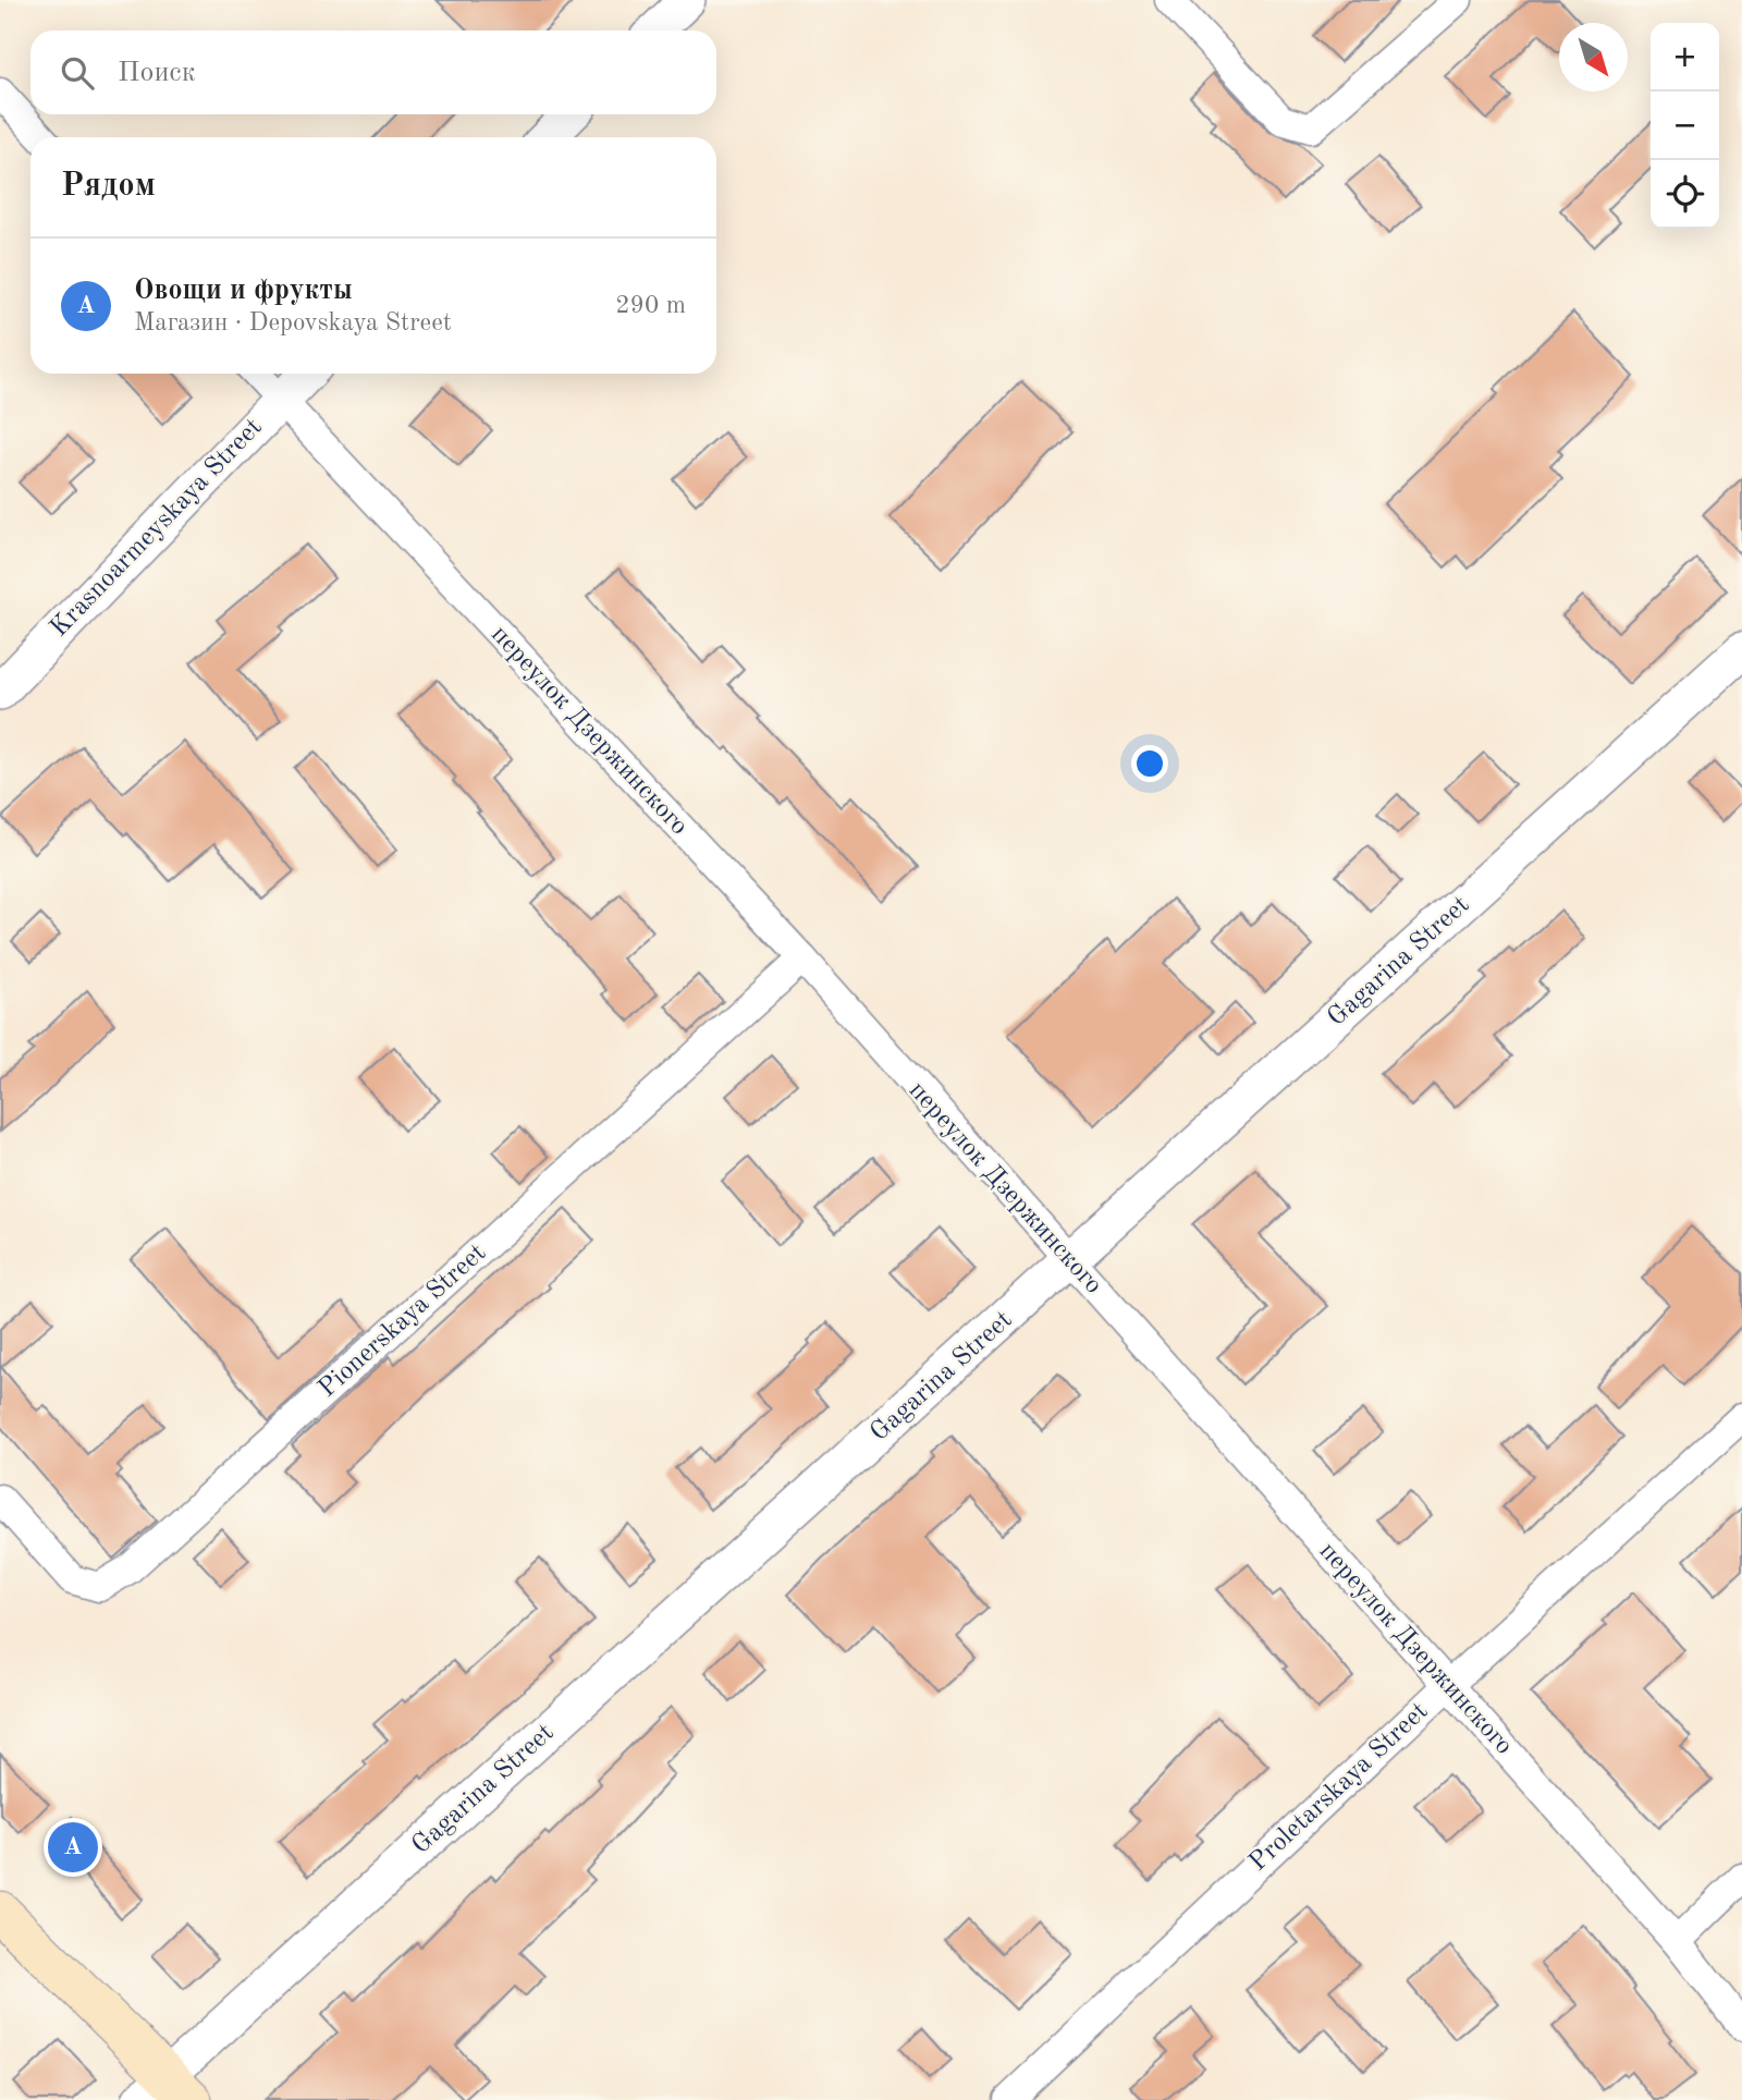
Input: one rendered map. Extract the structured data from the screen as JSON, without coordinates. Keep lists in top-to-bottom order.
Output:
{
  "streets": {
    "street": [
      "Krasnoarmeyskaya Street",
      "переулок Дзержинского",
      "Gagarina Street",
      "Pionerskaya Street",
      "Proletarskaya Street"
    ]
  },
  "crossings": [
    ["Krasnoarmeyskaya Street", "переулок Дзержинского"],
    ["переулок Дзержинского", "Gagarina Street"],
    ["переулок Дзержинского", "Pionerskaya Street"],
    ["переулок Дзержинского", "Proletarskaya Street"]
  ],
  "north": "bottom right",
  "page": {
    "map_buttons": ["+", "−"],
    "search": "Поиск",
    "heading": "Рядом",
    "list": [
      {
        "mark": "A",
        "name": "Овощи и фрукты",
        "note": "Магазин · Depovskaya Street",
        "value": "290 m"
      }
    ],
    "pins": "A"
  }
}
